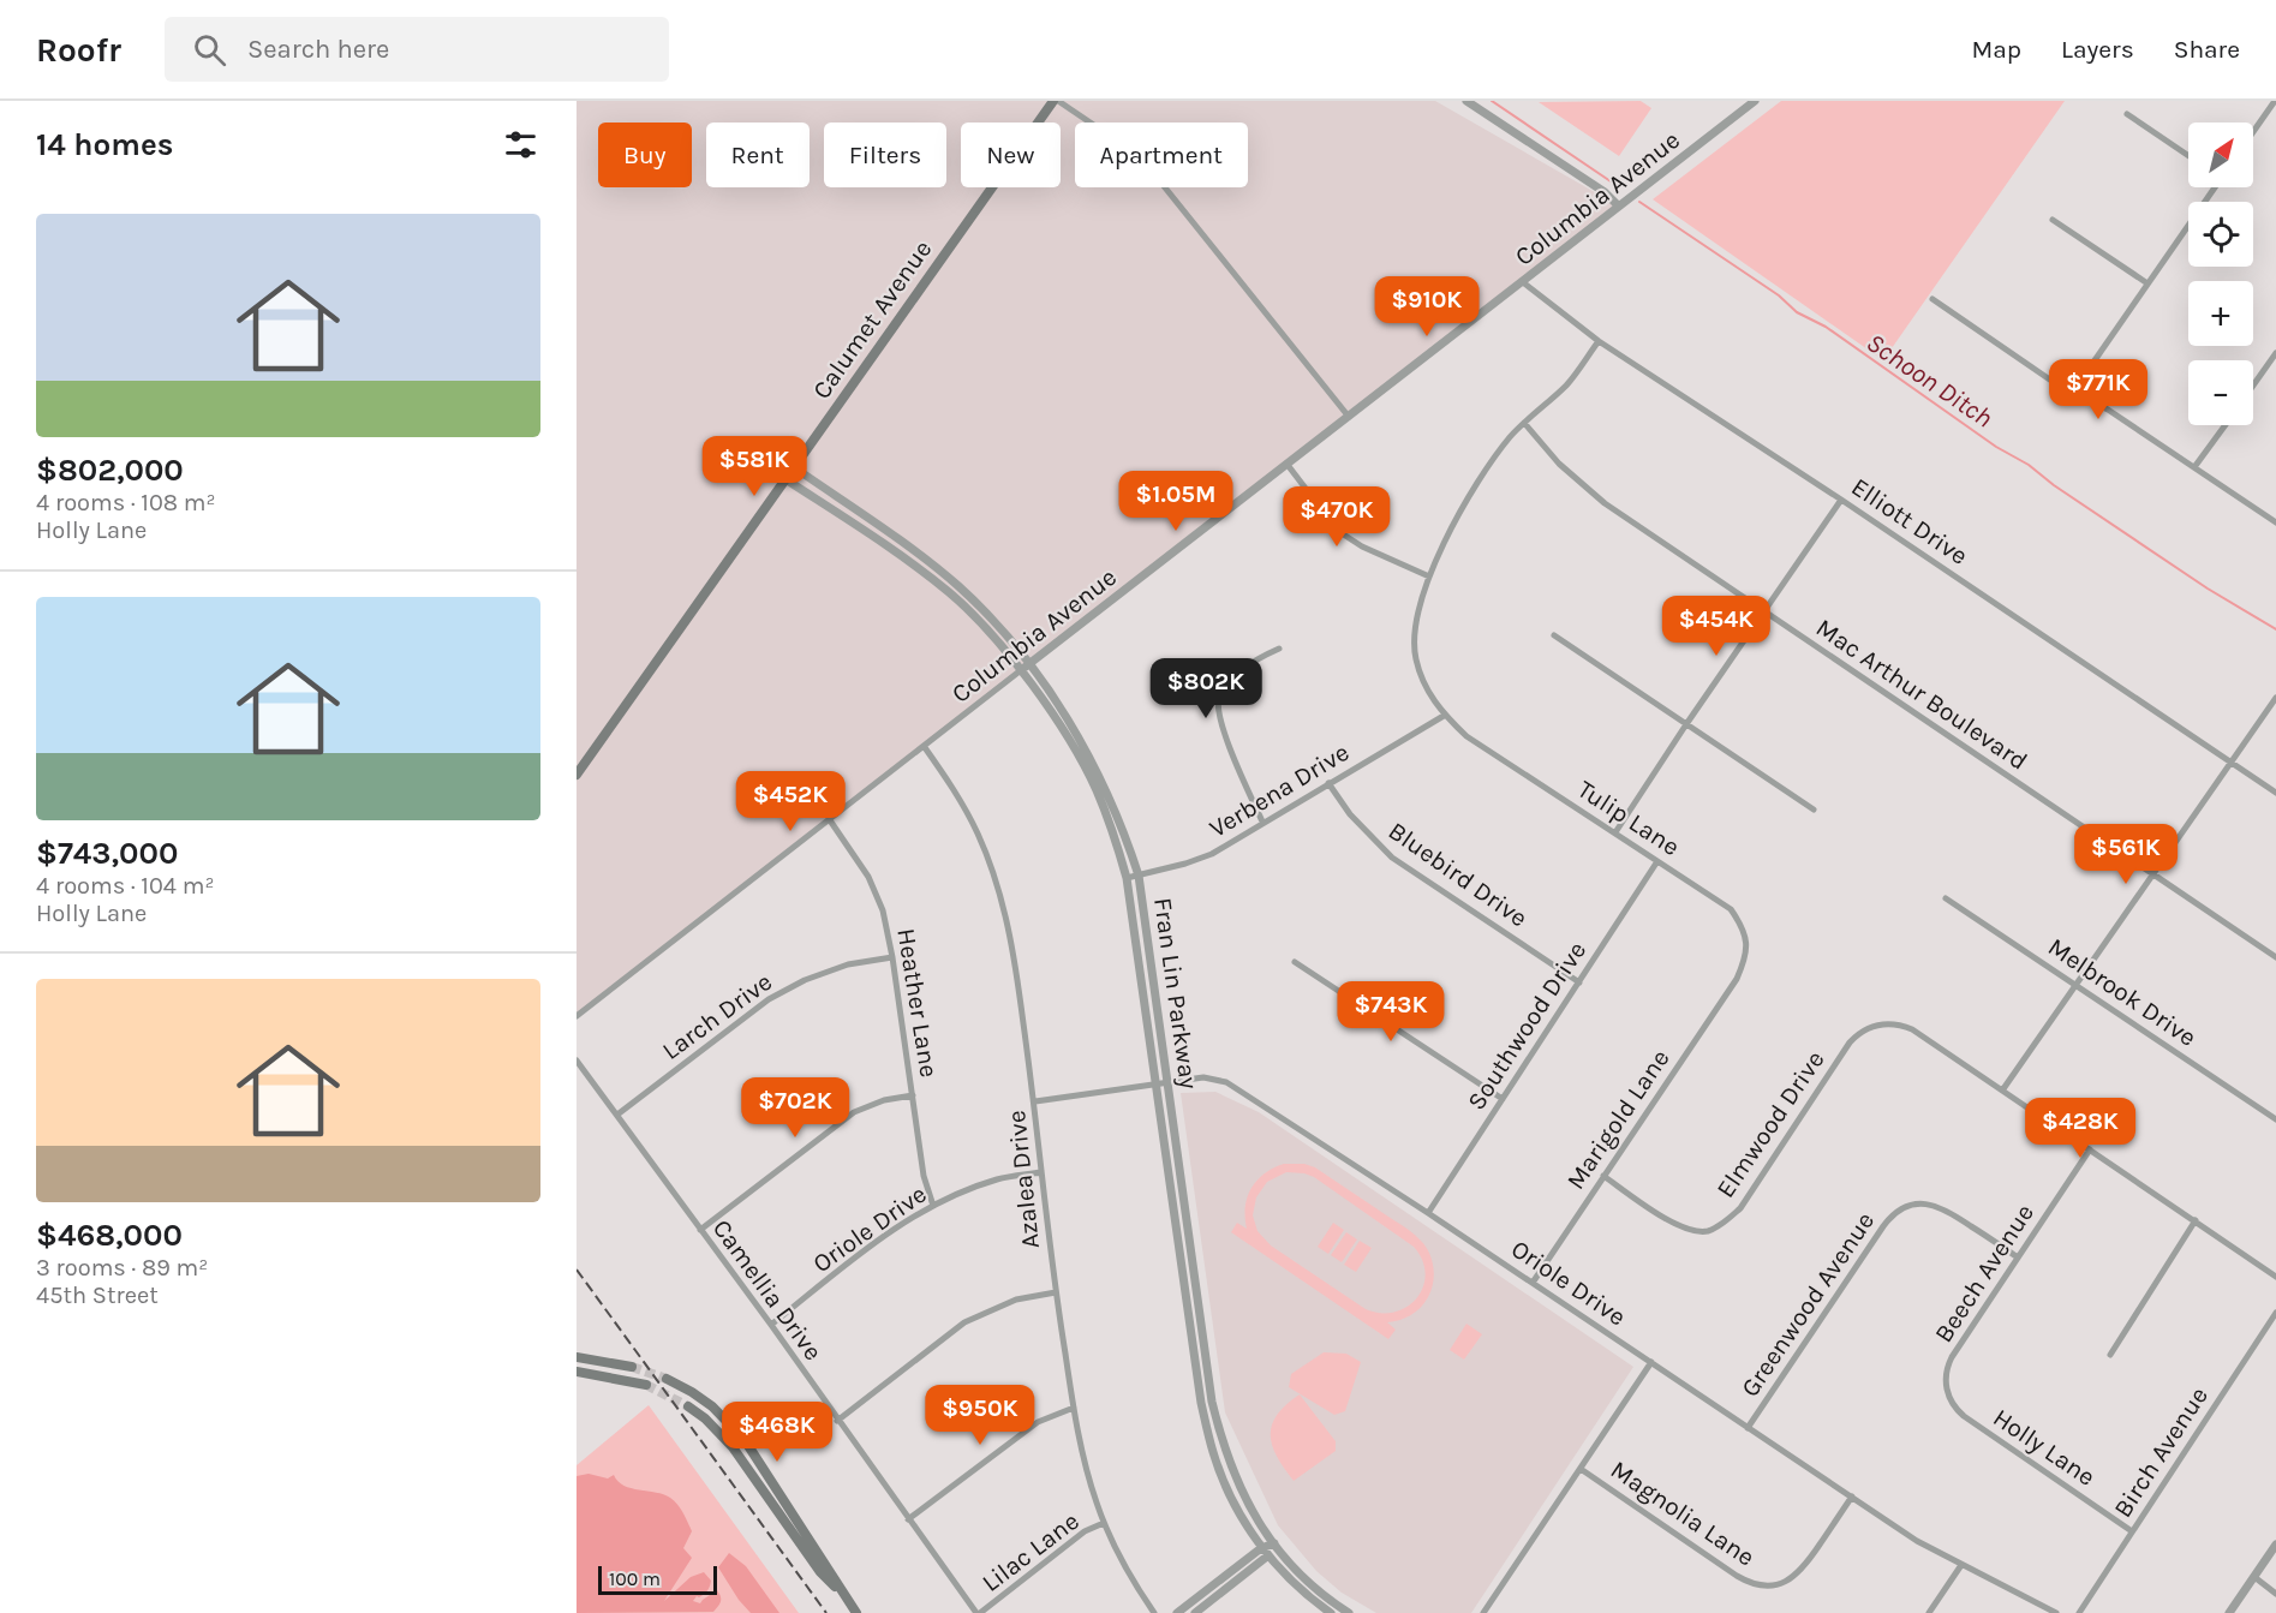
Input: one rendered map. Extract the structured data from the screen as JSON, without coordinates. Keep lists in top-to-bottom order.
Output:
{
  "streets": {
    "main road": ["Calumet Avenue"],
    "street": [
      "Columbia Avenue",
      "Elliott Drive",
      "Mac Arthur Boulevard",
      "Verbena Drive",
      "Tulip Lane",
      "Bluebird Drive",
      "Melbrook Drive",
      "Fran Lin Parkway",
      "Heather Lane",
      "Larch Drive",
      "Southwood Drive",
      "Marigold Lane",
      "Elmwood Drive",
      "Azalea Drive",
      "Oriole Drive",
      "Beech Avenue",
      "Camellia Drive",
      "Greenwood Avenue",
      "Holly Lane",
      "Birch Avenue",
      "Magnolia Lane",
      "Lilac Lane"
    ]
  },
  "crossings": [
    ["Columbia Avenue", "Elliott Drive"],
    ["Columbia Avenue", "Fran Lin Parkway"],
    ["Columbia Avenue", "Heather Lane"],
    ["Columbia Avenue", "Azalea Drive"],
    ["Calumet Avenue", "Fran Lin Parkway"],
    ["Elliott Drive", "Tulip Lane"],
    ["Mac Arthur Boulevard", "Tulip Lane"],
    ["Verbena Drive", "Tulip Lane"],
    ["Verbena Drive", "Bluebird Drive"],
    ["Verbena Drive", "Fran Lin Parkway"],
    ["Tulip Lane", "Southwood Drive"],
    ["Tulip Lane", "Marigold Lane"],
    ["Bluebird Drive", "Southwood Drive"],
    ["Fran Lin Parkway", "Oriole Drive"],
    ["Heather Lane", "Larch Drive"],
    ["Heather Lane", "Oriole Drive"],
    ["Larch Drive", "Camellia Drive"],
    ["Southwood Drive", "Oriole Drive"],
    ["Marigold Lane", "Elmwood Drive"],
    ["Marigold Lane", "Oriole Drive"],
    ["Azalea Drive", "Oriole Drive"],
    ["Azalea Drive", "Lilac Lane"],
    ["Oriole Drive", "Camellia Drive"],
    ["Oriole Drive", "Greenwood Avenue"],
    ["Oriole Drive", "Magnolia Lane"],
    ["Beech Avenue", "Greenwood Avenue"],
    ["Beech Avenue", "Holly Lane"],
    ["Camellia Drive", "Lilac Lane"],
    ["Holly Lane", "Birch Avenue"]
  ],
  "water": ["Schoon Ditch"],
  "scale_bar": "100 m",
  "north": "top right",
  "page": {
    "header": "Roofr",
    "search": "Search here",
    "nav": ["Map", "Layers", "Share"],
    "heading": "14 homes",
    "map_buttons": ["+", "−"],
    "chip": [
      "Buy",
      "Rent",
      "Filters",
      "New",
      "Apartment"
    ],
    "list": [
      {
        "name": "$802,000",
        "note": "4 rooms · 108 m² · Holly Lane"
      },
      {
        "name": "$743,000",
        "note": "4 rooms · 104 m² · Holly Lane"
      },
      {
        "name": "$468,000",
        "note": "3 rooms · 89 m² · 45th Street"
      }
    ],
    "price": [
      "$910K",
      "$771K",
      "$581K",
      "$1.05M",
      "$470K",
      "$454K",
      "$802K",
      "$452K",
      "$561K",
      "$743K",
      "$702K",
      "$428K",
      "$950K",
      "$468K"
    ],
    "scale": "100 m"
  }
}
